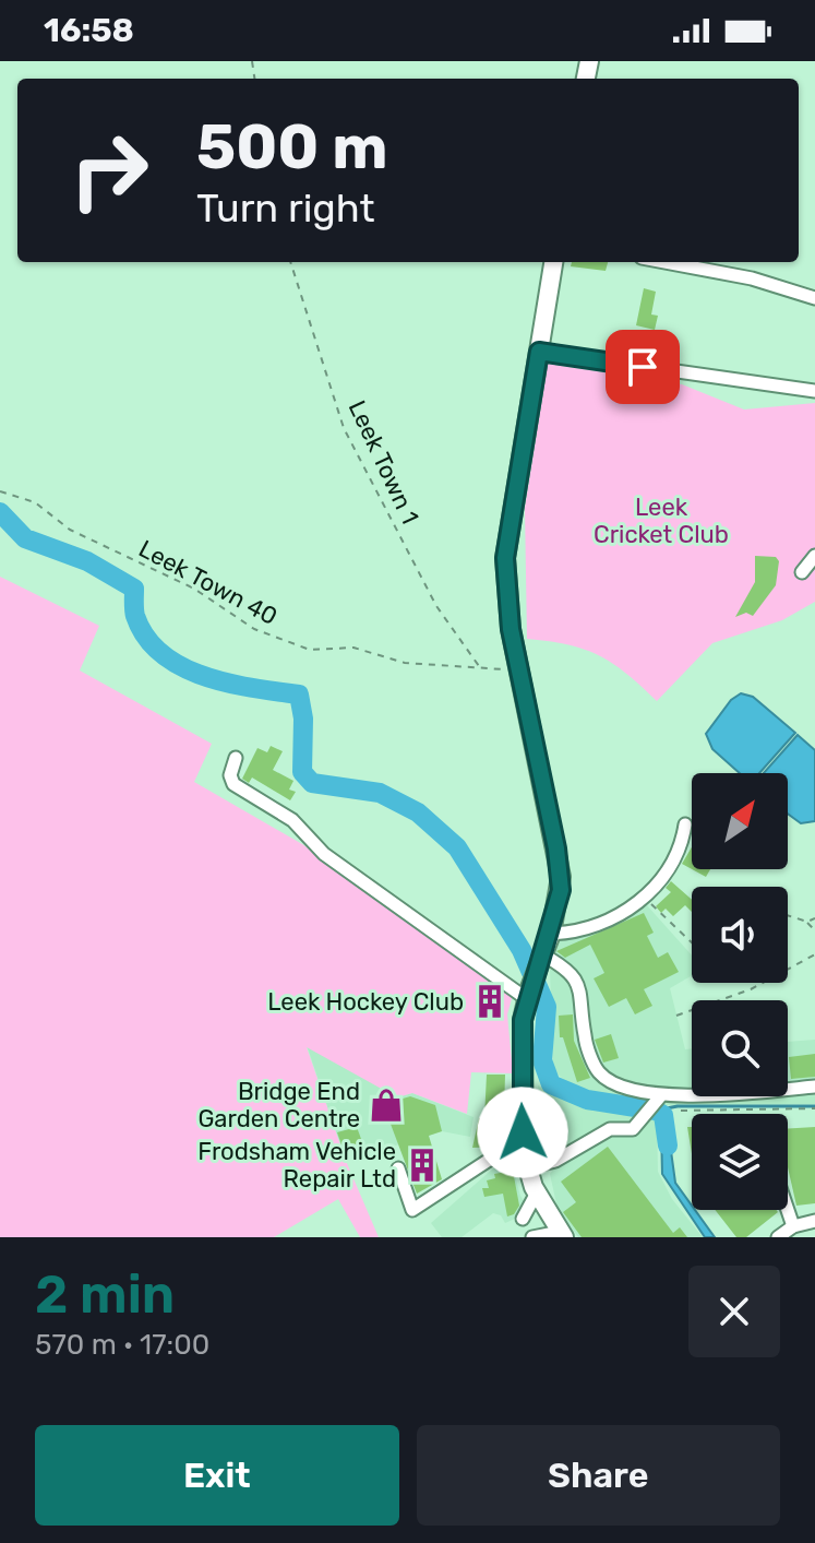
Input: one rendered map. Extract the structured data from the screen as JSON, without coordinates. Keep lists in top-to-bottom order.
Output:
{
  "streets": {
    "path": ["Leek Town 1", "Leek Town 40"]
  },
  "crossings": [
    ["Leek Town 1", "Leek Town 40"]
  ],
  "parks": ["Leek Cricket Club"],
  "places": {
    "building": ["Leek Hockey Club", "Frodsham Vehicle Repair Ltd"],
    "shop": ["Bridge End Garden Centre"]
  },
  "north": "top right",
  "page": {
    "status": "16:58",
    "turn": ["500 m", "Turn right"],
    "heading": ["2 min", "570 m · 17:00"],
    "buttons": ["Exit", "Share"]
  }
}
